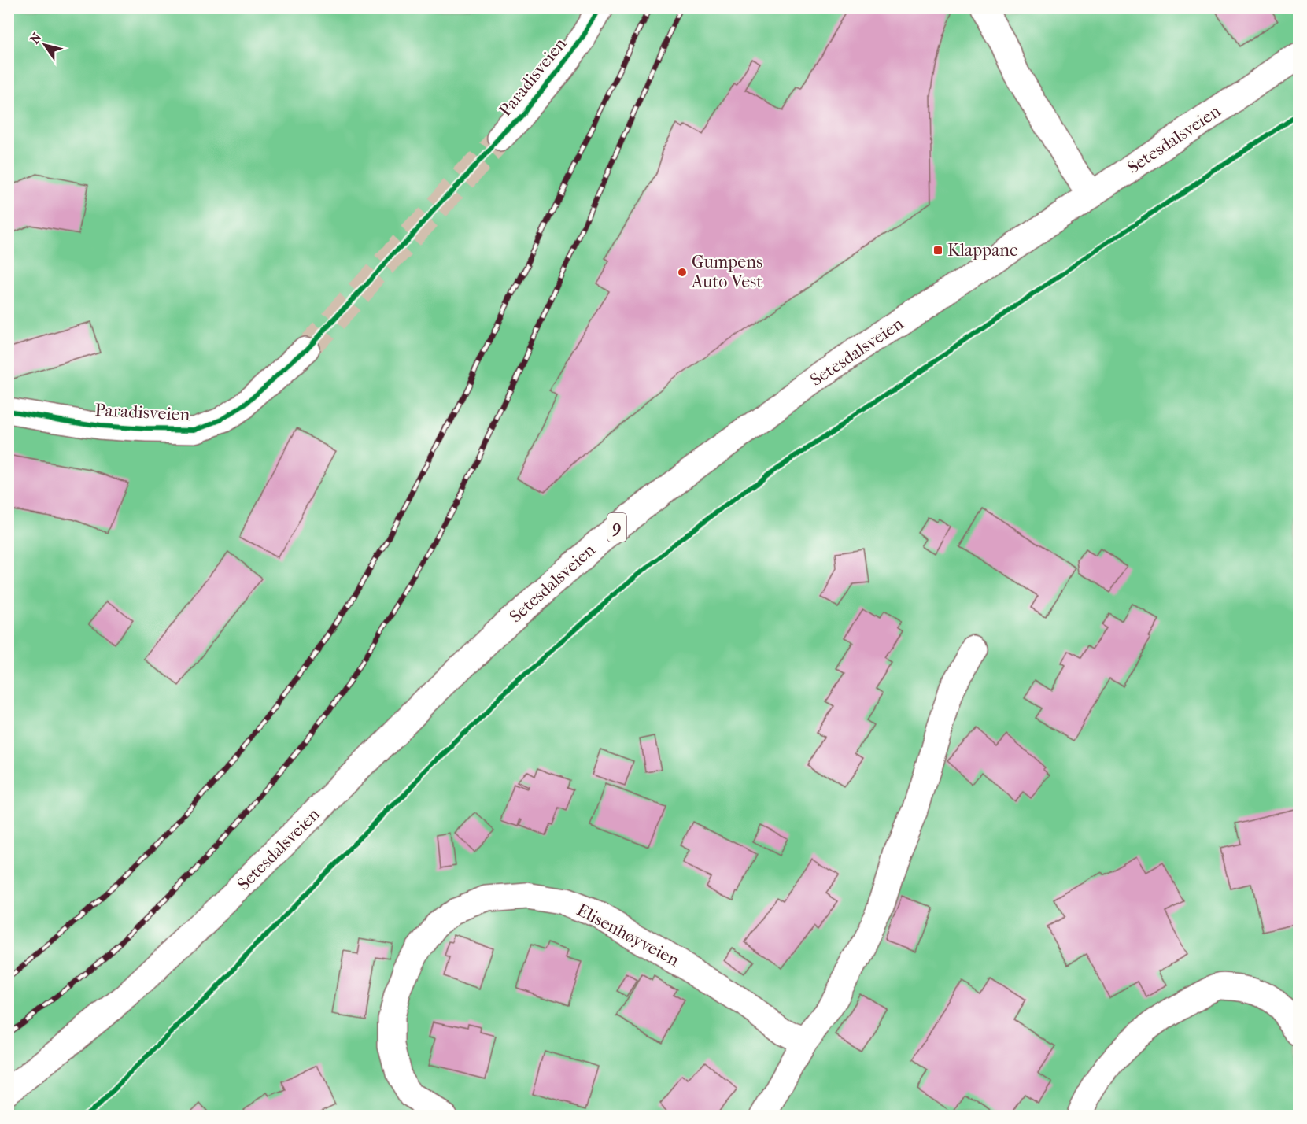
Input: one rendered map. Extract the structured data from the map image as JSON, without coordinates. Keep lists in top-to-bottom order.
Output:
{
  "streets": {
    "main road": [
      "Paradisveien",
      "Setesdalsveien",
      "9",
      "Elisenhøyveien"
    ]
  },
  "places": {
    "transit": ["Klappane"],
    "other": ["Gumpens Auto Vest"]
  },
  "north": "top left"
}
